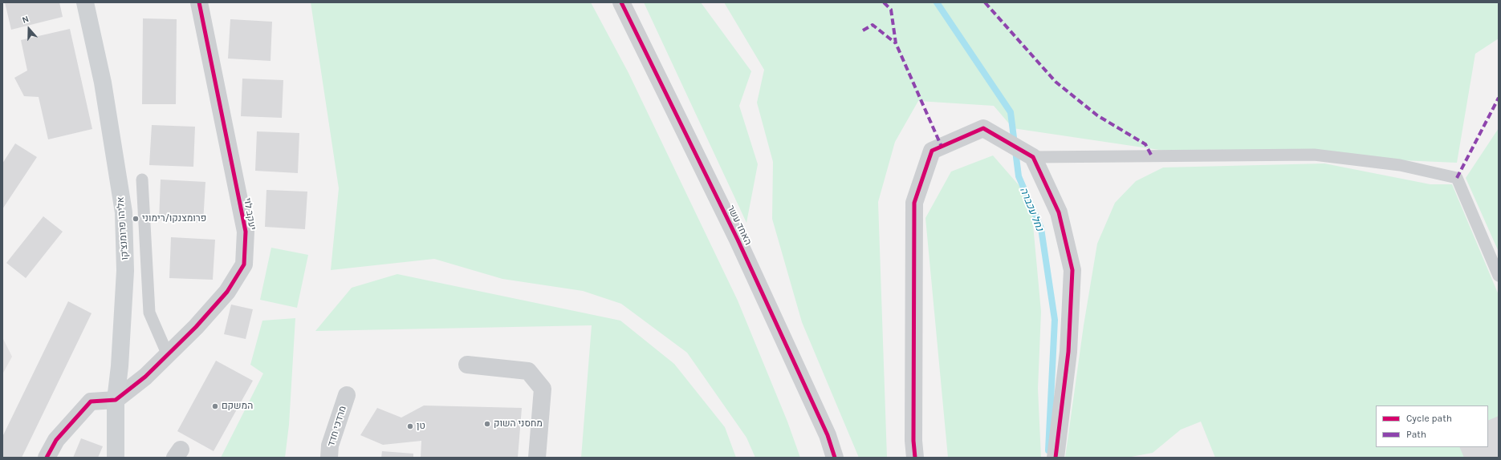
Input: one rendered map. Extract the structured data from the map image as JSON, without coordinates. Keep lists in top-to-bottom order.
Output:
{
  "streets": {
    "street": [
      "יעקב לוי",
      "האחד עשר",
      "אליהו פרומנצ'קו",
      "מרדכי חדד"
    ]
  },
  "crossings": [
    ["יעקב לוי", "אליהו פרומנצ'קו"]
  ],
  "water": ["נחל עכברה"],
  "places": [
    "פרומצנקו/רימוני",
    "המשקם",
    "מחסני השוק",
    "טן"
  ],
  "legend": ["Cycle path", "Path"],
  "north": "top"
}
